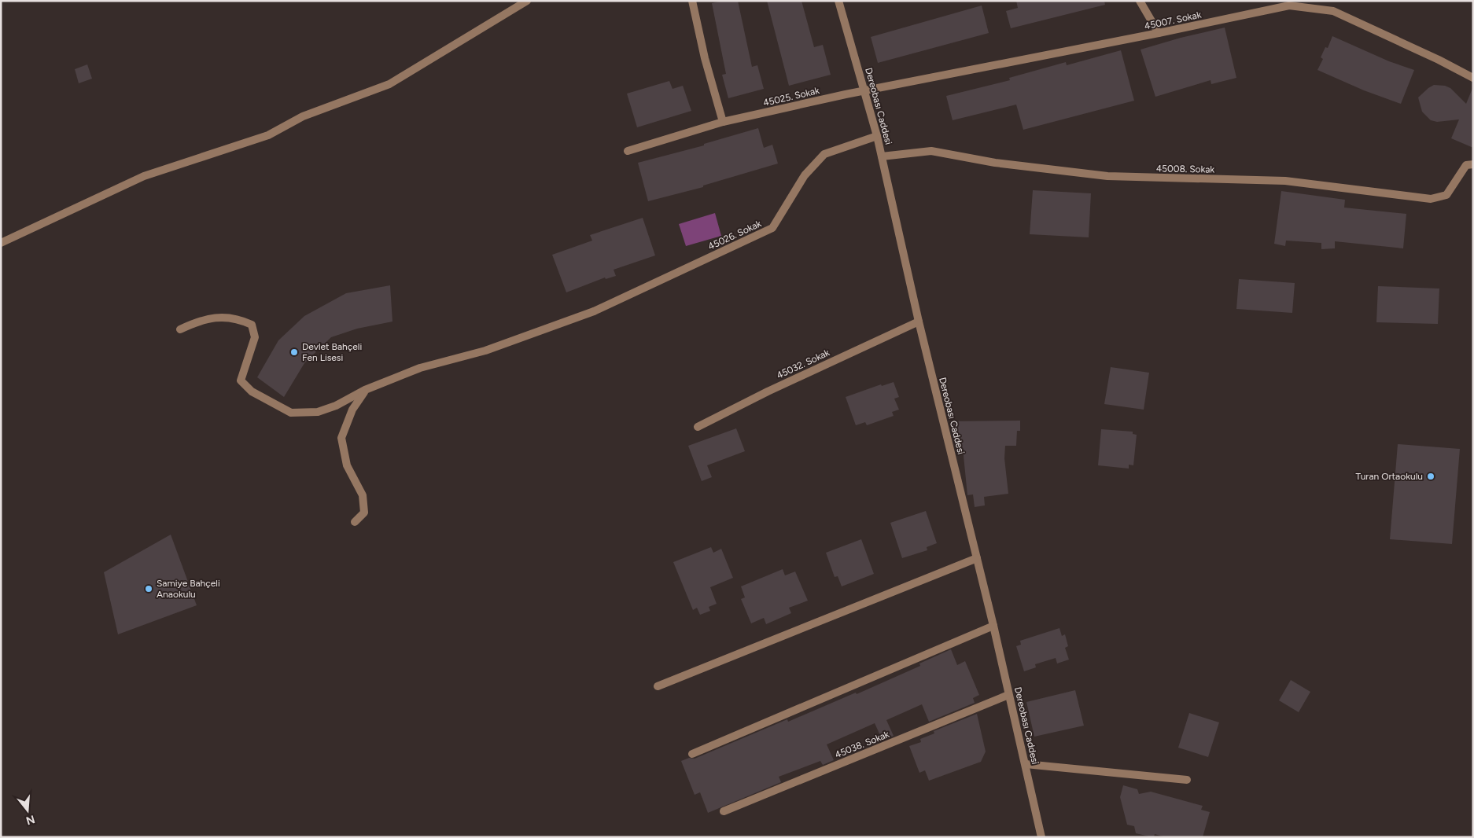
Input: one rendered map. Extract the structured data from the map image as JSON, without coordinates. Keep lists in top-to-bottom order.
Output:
{
  "streets": {
    "street": [
      "45007. Sokak",
      "45025. Sokak",
      "Dereobası Caddesi",
      "45008. Sokak",
      "45026. Sokak",
      "45032. Sokak",
      "45038. Sokak"
    ]
  },
  "crossings": [
    ["45007. Sokak", "45025. Sokak"],
    ["45007. Sokak", "Dereobası Caddesi"],
    ["45025. Sokak", "Dereobası Caddesi"],
    ["Dereobası Caddesi", "45008. Sokak"],
    ["Dereobası Caddesi", "45026. Sokak"],
    ["Dereobası Caddesi", "45032. Sokak"],
    ["Dereobası Caddesi", "45038. Sokak"]
  ],
  "places": ["Devlet Bahçeli Fen Lisesi", "Turan Ortaokulu", "Samiye Bahçeli Anaokulu"],
  "north": "bottom"
}
